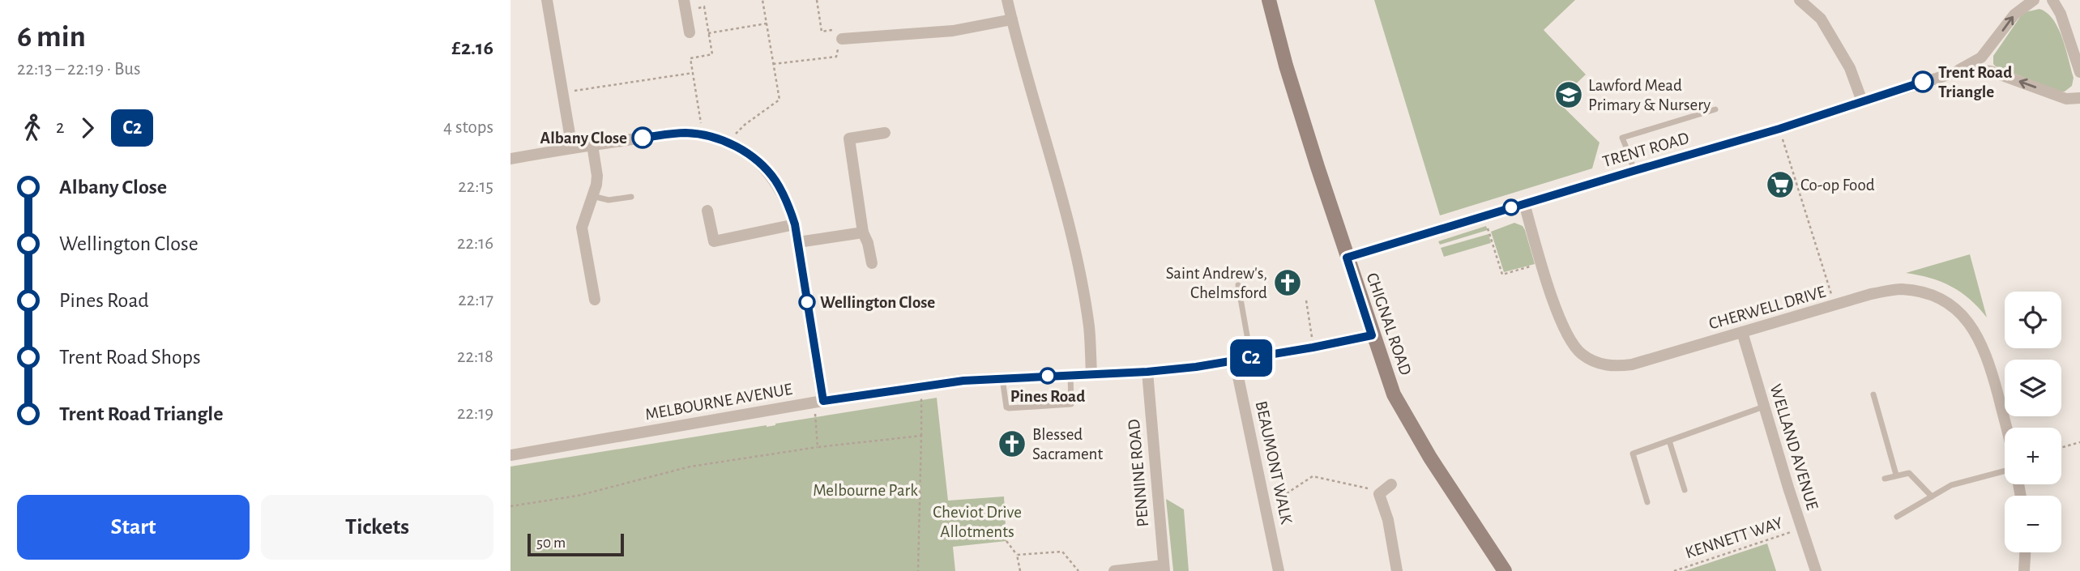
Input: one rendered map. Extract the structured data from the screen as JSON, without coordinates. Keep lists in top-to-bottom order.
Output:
{
  "streets": {
    "street": [
      "TRENT ROAD",
      "CHERWELL DRIVE",
      "CHIGNAL ROAD",
      "MELBOURNE AVENUE",
      "WELLAND AVENUE",
      "BEAUMONT WALK",
      "PENNINE ROAD"
    ],
    "path": ["KENNETT WAY"]
  },
  "crossings": [
    ["TRENT ROAD", "CHERWELL DRIVE"],
    ["TRENT ROAD", "CHIGNAL ROAD"],
    ["CHERWELL DRIVE", "WELLAND AVENUE"],
    ["CHIGNAL ROAD", "MELBOURNE AVENUE"],
    ["MELBOURNE AVENUE", "BEAUMONT WALK"],
    ["MELBOURNE AVENUE", "PENNINE ROAD"],
    ["WELLAND AVENUE", "KENNETT WAY"]
  ],
  "parks": ["Melbourne Park", "Cheviot Drive Allotments"],
  "places": {
    "other": [
      "Trent Road Triangle",
      "Albany Close",
      "Wellington Close",
      "Pines Road"
    ],
    "school or university": ["Lawford Mead Primary & Nursery"],
    "supermarket": ["Co-op Food"],
    "church": ["Saint Andrew's, Chelmsford", "Blessed Sacrament"]
  },
  "lines": ["bus line C2"],
  "scale_bar": "50 m",
  "page": {
    "heading": ["6 min", "22:13 – 22:19 · Bus", "£2.16"],
    "on_map": "C2",
    "legs": ["2", "C2", "4 stops"],
    "list": [
      {
        "name": "Albany Close",
        "value": "22:15"
      },
      {
        "name": "Wellington Close",
        "value": "22:16"
      },
      {
        "name": "Pines Road",
        "value": "22:17"
      },
      {
        "name": "Trent Road Shops",
        "value": "22:18"
      },
      {
        "name": "Trent Road Triangle",
        "value": "22:19"
      }
    ],
    "map_buttons": ["+", "−"],
    "buttons": ["Start", "Tickets"],
    "scale": "50 m"
  }
}
